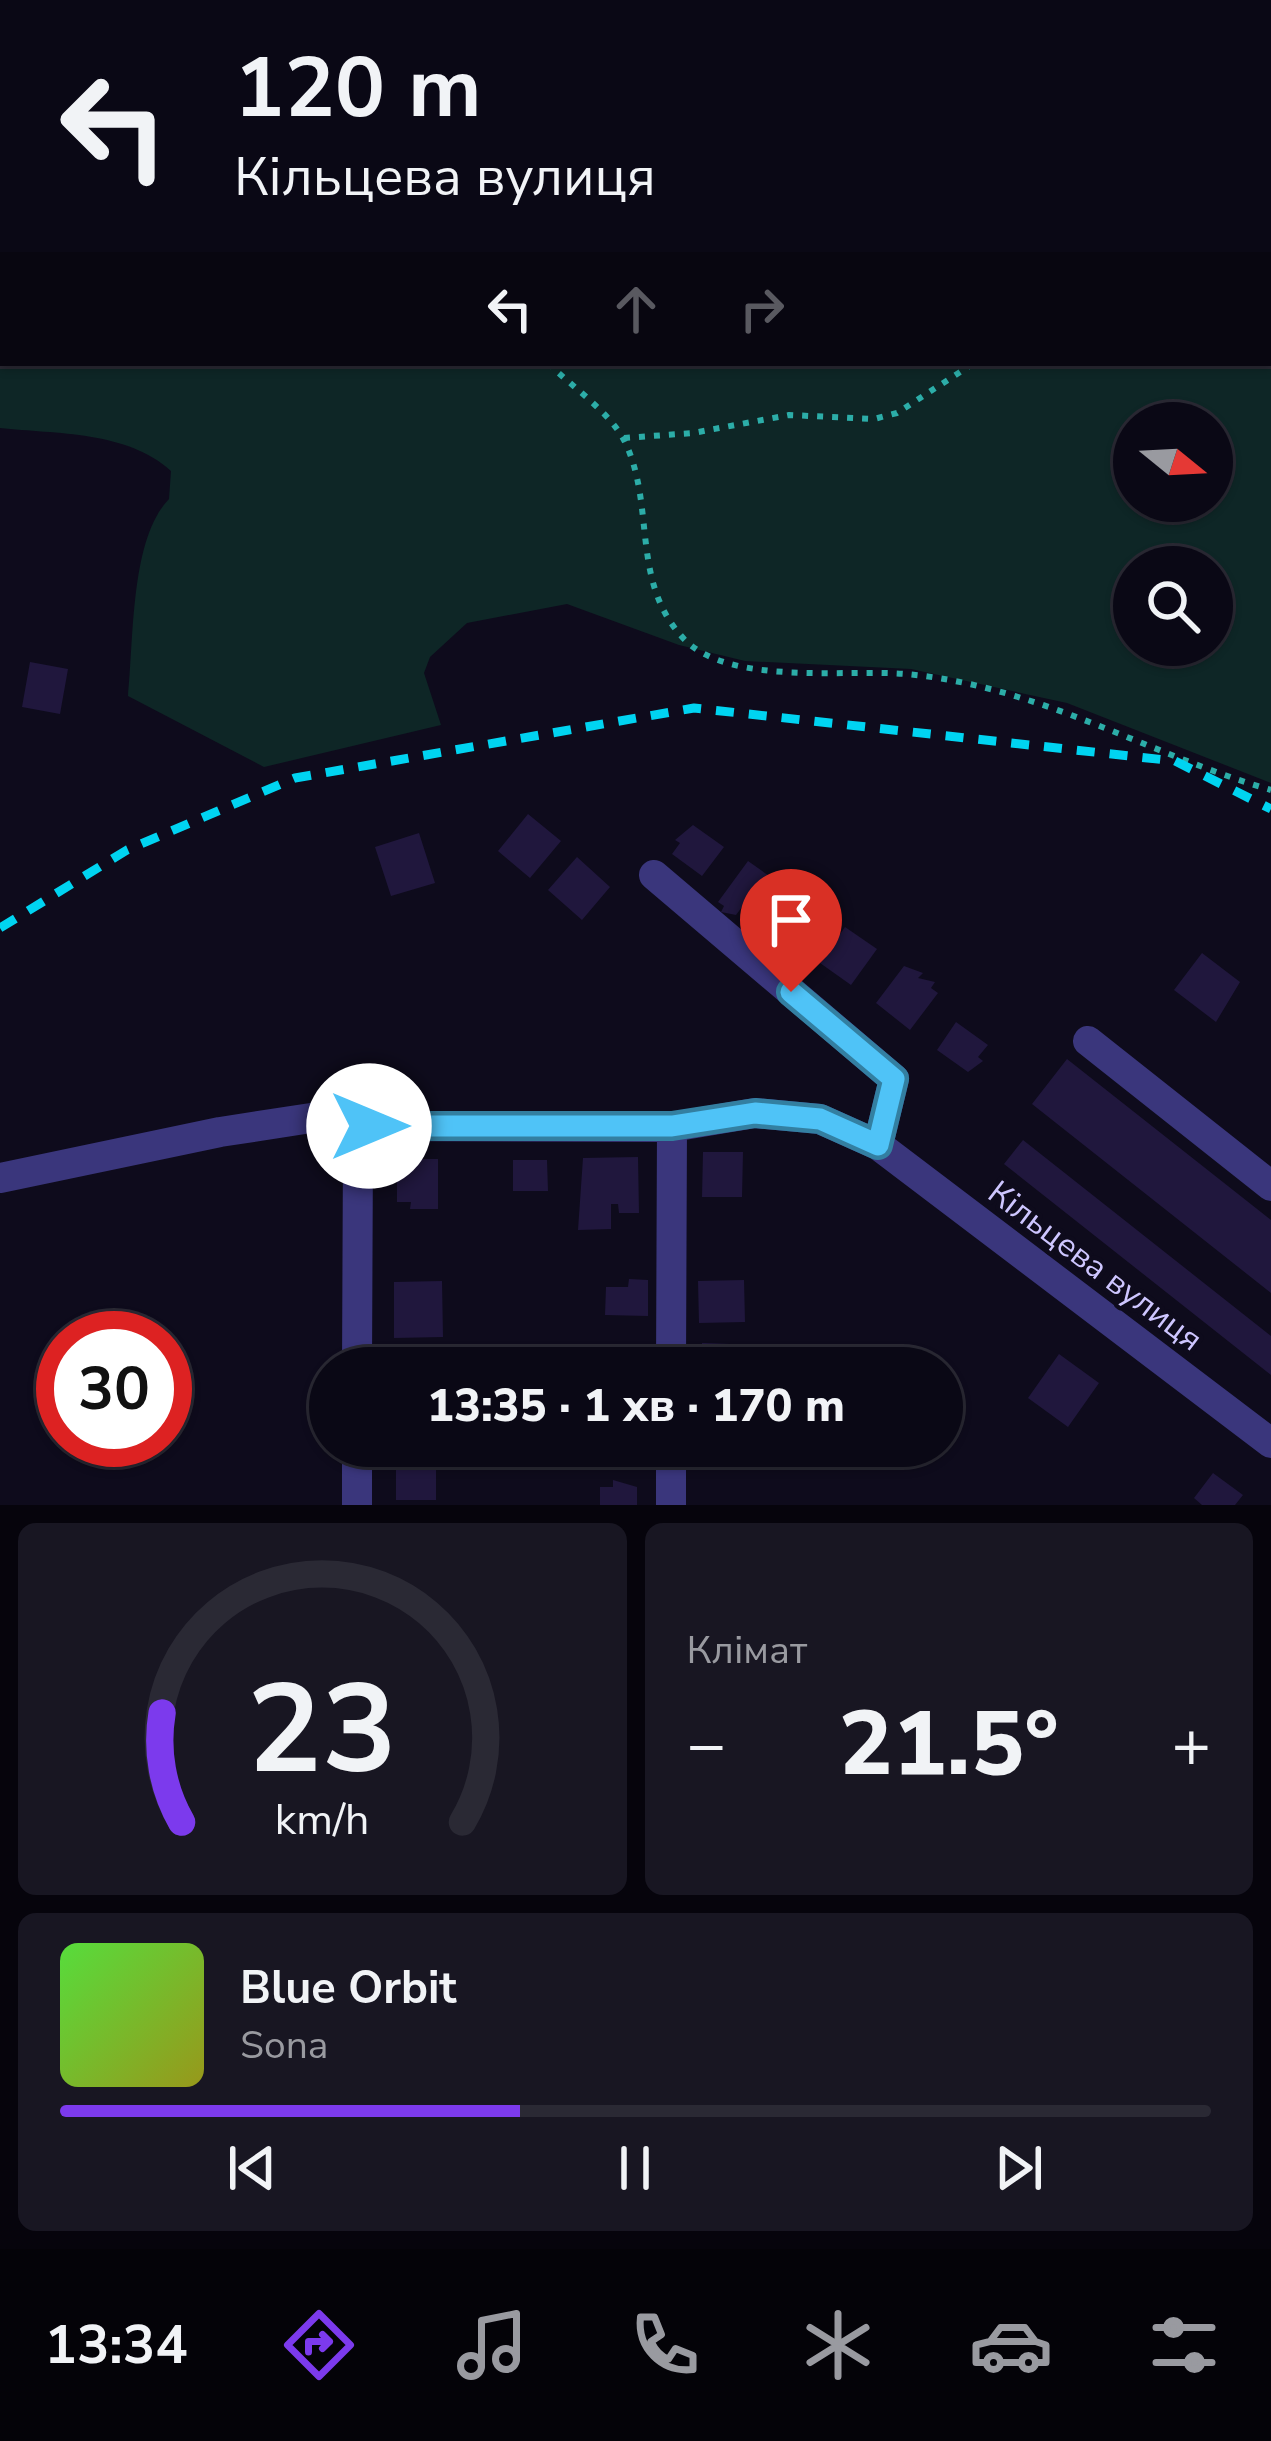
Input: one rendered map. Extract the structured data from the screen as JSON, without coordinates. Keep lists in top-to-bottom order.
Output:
{
  "streets": {
    "street": ["Кільцева вулиця"]
  },
  "north": "right",
  "page": {
    "turn": ["120 m", "Кільцева вулиця"],
    "limit": "30",
    "trip": "13:35 · 1 хв · 170 m",
    "tile": "Клімат",
    "heat": ["−", "21.5°", "+"],
    "song": ["Blue Orbit", "Sona"],
    "tabs": "13:34",
    "gauge": ["23", "km/h"]
  }
}
